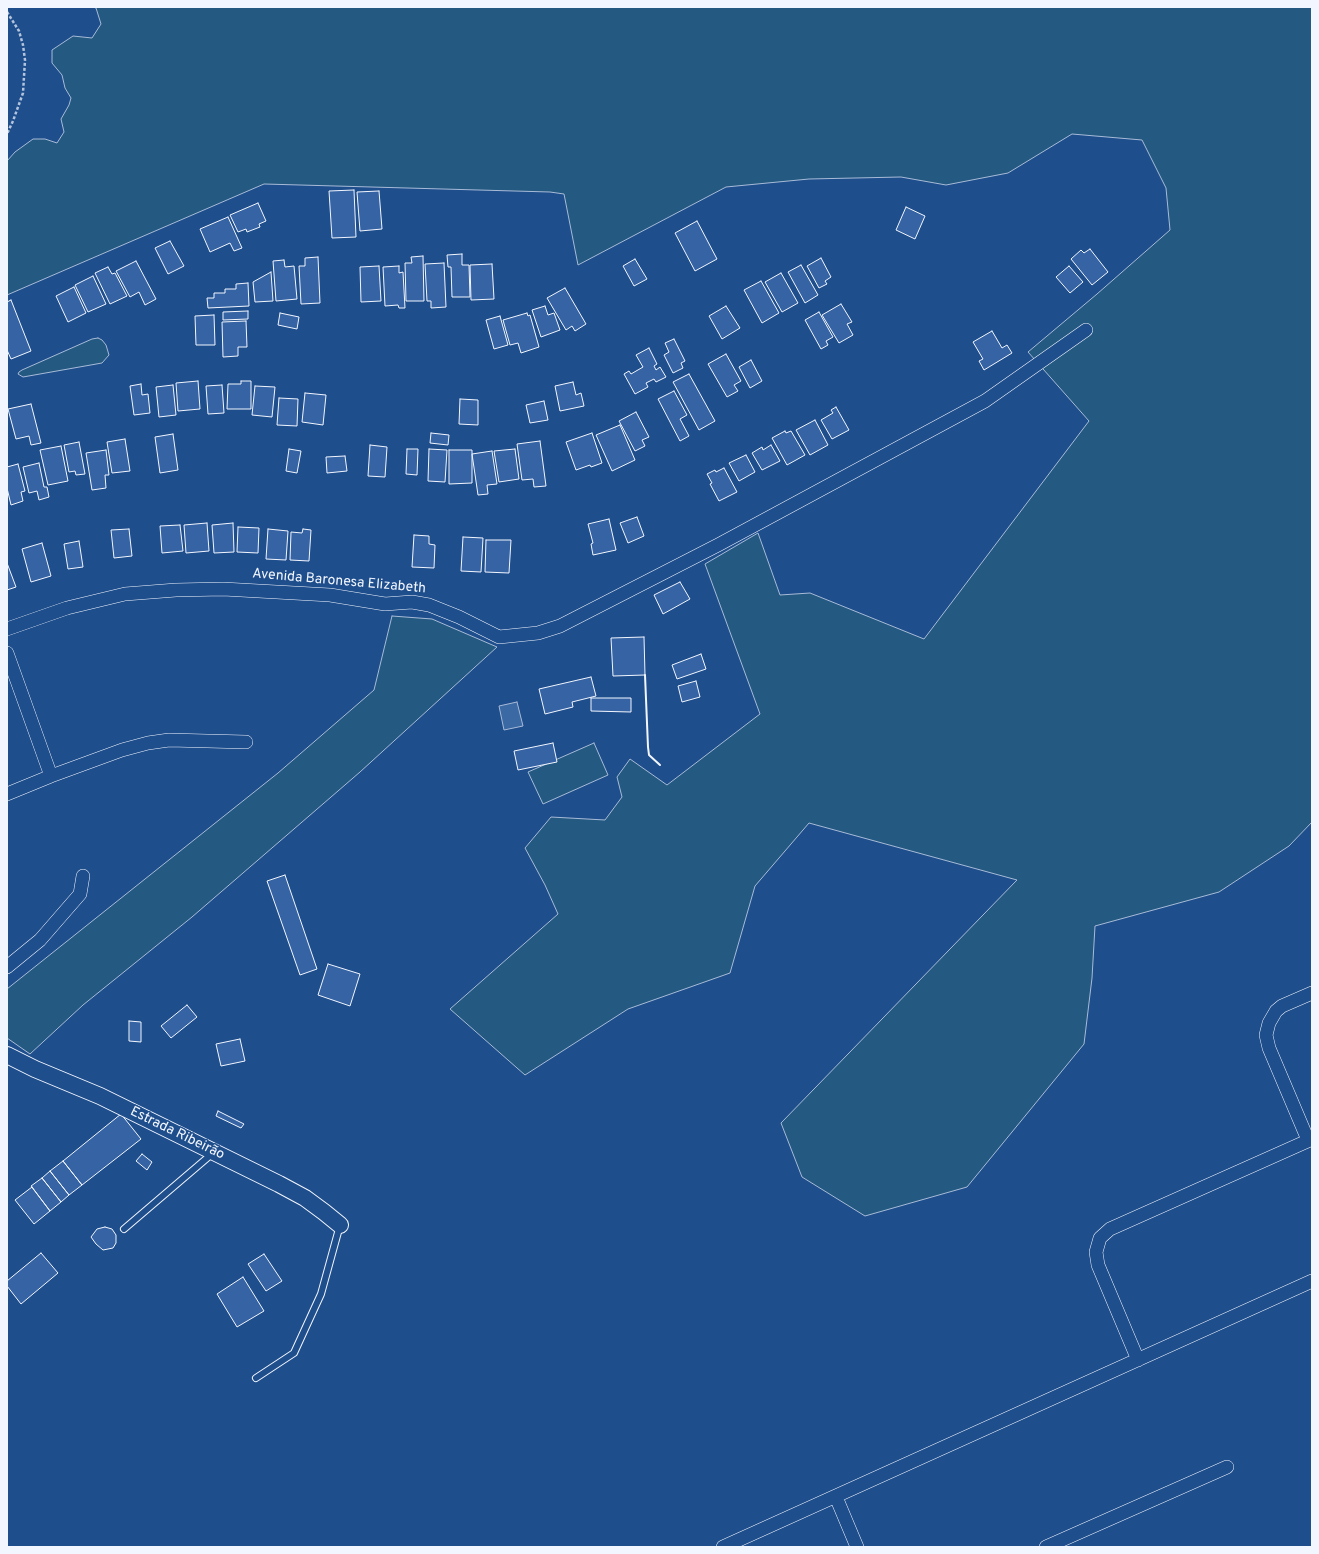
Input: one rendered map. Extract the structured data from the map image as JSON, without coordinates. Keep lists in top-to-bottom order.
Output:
{
  "streets": {
    "street": ["Avenida Baronesa Elizabeth", "Estrada Ribeirão"]
  }
}
